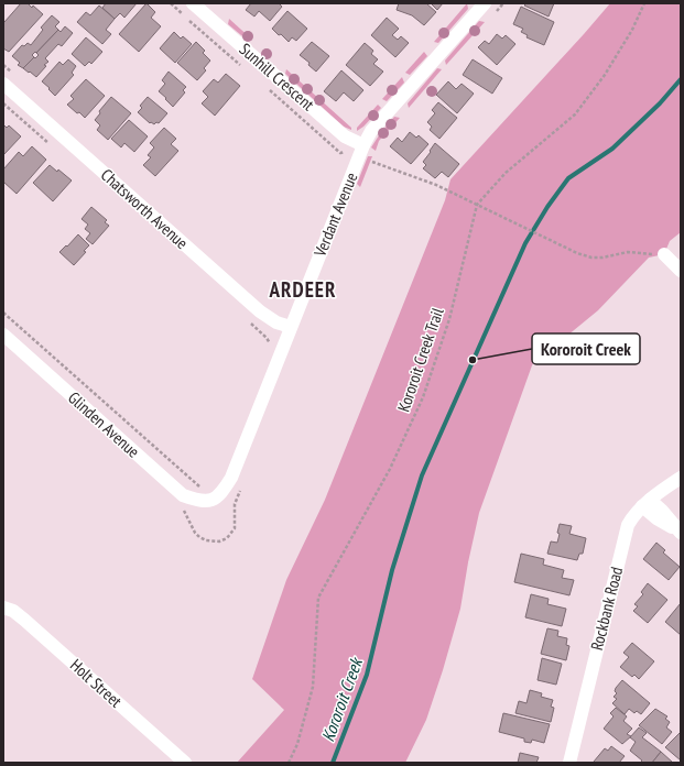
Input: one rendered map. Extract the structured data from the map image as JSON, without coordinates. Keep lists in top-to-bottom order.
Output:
{
  "streets": {
    "street": [
      "Sunhill Crescent",
      "Chatsworth Avenue",
      "Verdant Avenue",
      "Glinden Avenue",
      "Rockbank Road",
      "Holt Street"
    ],
    "path": ["Kororoit Creek Trail"]
  },
  "crossings": [
    ["Sunhill Crescent", "Verdant Avenue"],
    ["Chatsworth Avenue", "Verdant Avenue"],
    ["Verdant Avenue", "Glinden Avenue"]
  ],
  "districts": ["ARDEER"],
  "water": ["Kororoit Creek"],
  "places": ["Kororoit Creek"]
}
